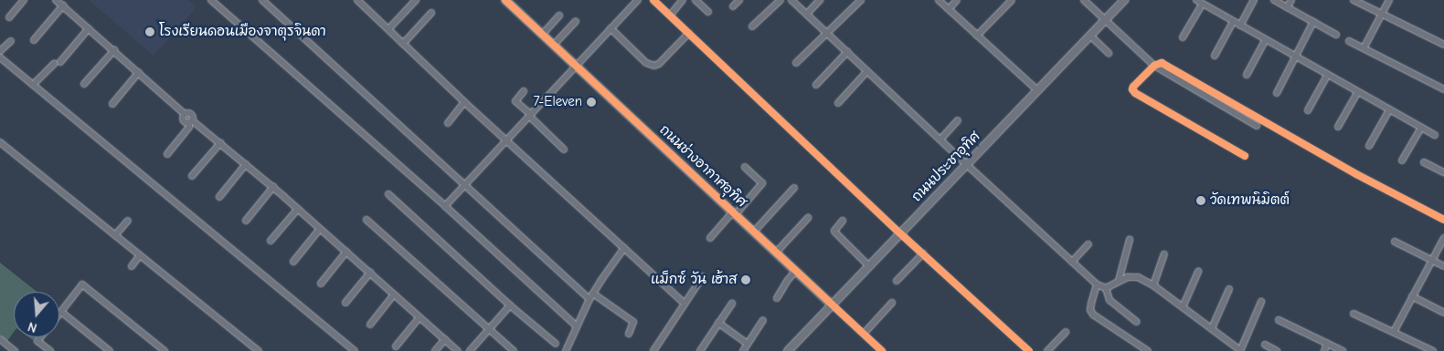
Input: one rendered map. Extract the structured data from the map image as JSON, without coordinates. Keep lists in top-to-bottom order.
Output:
{
  "streets": {
    "street": ["ถนนช่างอากาศอุทิศ", "ถนนประชาอุทิศ"]
  },
  "crossings": [
    ["ถนนช่างอากาศอุทิศ", "ถนนประชาอุทิศ"]
  ],
  "places": [
    "โรงเรียนดอนเมืองจาตุรจินดา",
    "7-Eleven",
    "วัดเทพนิมิตต์",
    "แม็กซ์ วัน เฮ้าส"
  ],
  "north": "bottom"
}
